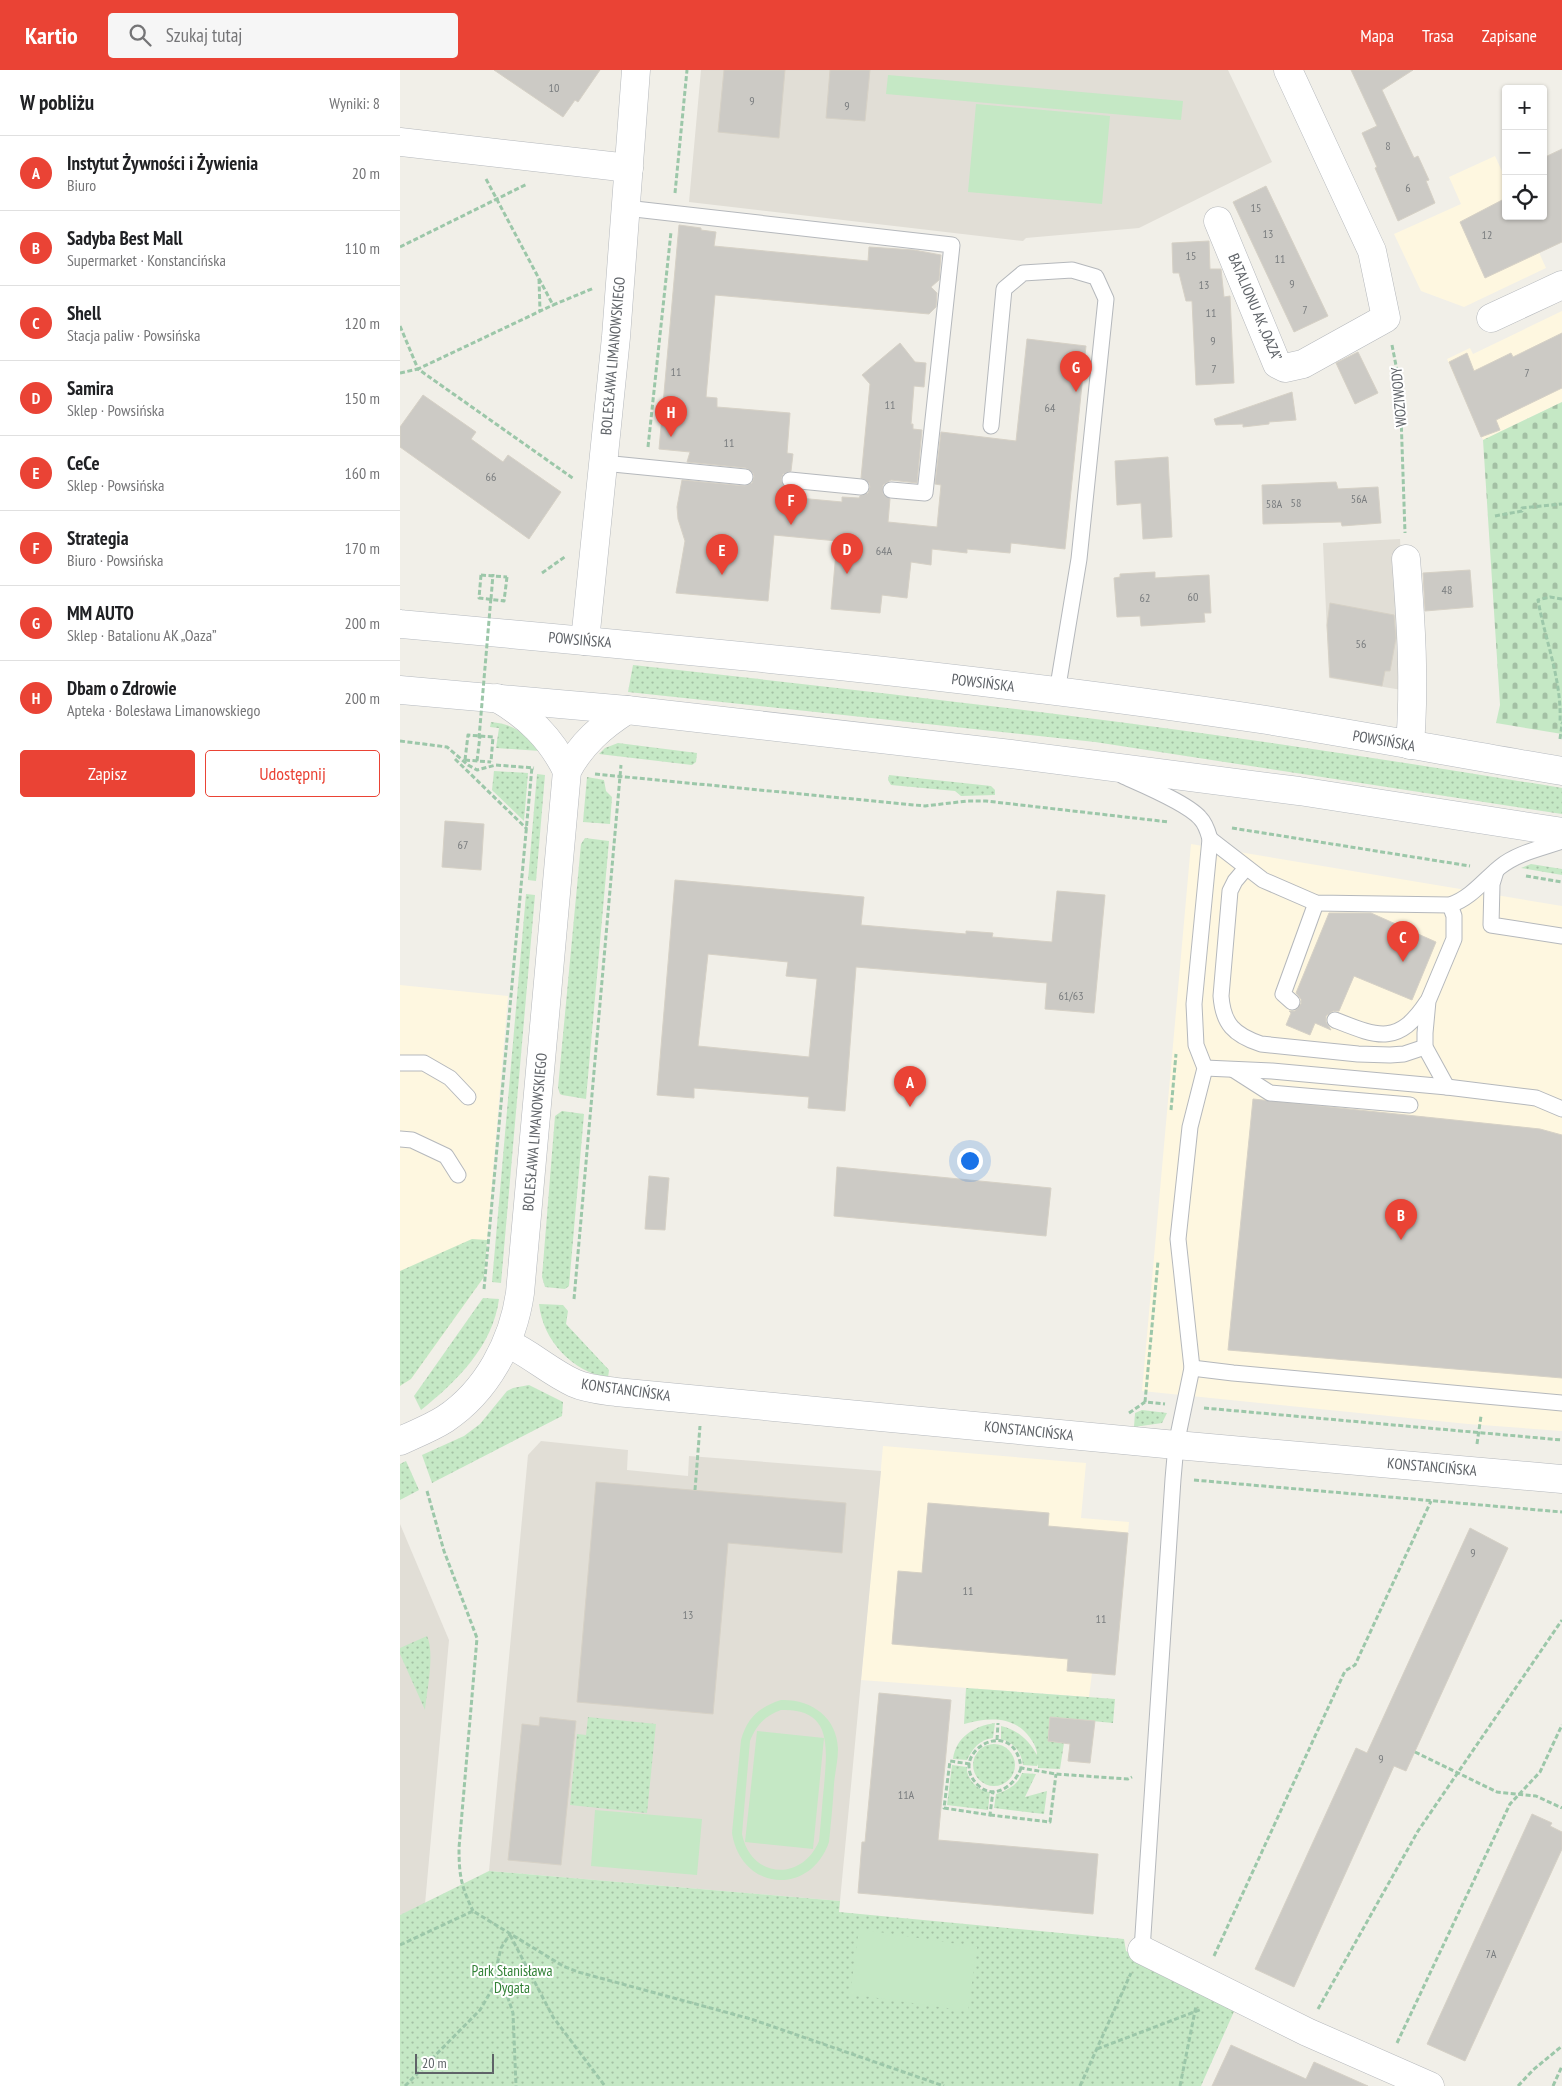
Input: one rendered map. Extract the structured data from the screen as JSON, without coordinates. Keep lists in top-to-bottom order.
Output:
{
  "streets": {
    "street": [
      "BATALIONU AK „OAZA”",
      "BOLESŁAWA LIMANOWSKIEGO",
      "POWSIŃSKA",
      "KONSTANCIŃSKA"
    ],
    "path": ["WOZIWODY"]
  },
  "crossings": [
    ["BATALIONU AK „OAZA”", "WOZIWODY"],
    ["BOLESŁAWA LIMANOWSKIEGO", "POWSIŃSKA"],
    ["BOLESŁAWA LIMANOWSKIEGO", "KONSTANCIŃSKA"]
  ],
  "parks": ["Park Stanisława Dygata"],
  "house_numbers": [
    "10",
    "9",
    "9",
    "8",
    "6",
    "15",
    "13",
    "12",
    "15",
    "11",
    "9",
    "13",
    "7",
    "11",
    "9",
    "7",
    "11",
    "7",
    "11",
    "64",
    "11",
    "66",
    "56A",
    "58",
    "58A",
    "64A",
    "48",
    "60",
    "62",
    "56",
    "67",
    "61/63",
    "9",
    "11",
    "13",
    "11",
    "9",
    "11A",
    "7A"
  ],
  "scale_bar": "20 m",
  "page": {
    "header": "Kartio",
    "search": "Szukaj tutaj",
    "nav": ["Mapa", "Trasa", "Zapisane"],
    "heading": ["W pobliżu", "Wyniki: 8"],
    "map_buttons": ["+", "−"],
    "list": [
      {
        "mark": "A",
        "name": "Instytut Żywności i Żywienia",
        "note": "Biuro",
        "value": "20 m"
      },
      {
        "mark": "B",
        "name": "Sadyba Best Mall",
        "note": "Supermarket · Konstancińska",
        "value": "110 m"
      },
      {
        "mark": "C",
        "name": "Shell",
        "note": "Stacja paliw · Powsińska",
        "value": "120 m"
      },
      {
        "mark": "D",
        "name": "Samira",
        "note": "Sklep · Powsińska",
        "value": "150 m"
      },
      {
        "mark": "E",
        "name": "CeCe",
        "note": "Sklep · Powsińska",
        "value": "160 m"
      },
      {
        "mark": "F",
        "name": "Strategia",
        "note": "Biuro · Powsińska",
        "value": "170 m"
      },
      {
        "mark": "G",
        "name": "MM AUTO",
        "note": "Sklep · Batalionu AK „Oaza”",
        "value": "200 m"
      },
      {
        "mark": "H",
        "name": "Dbam o Zdrowie",
        "note": "Apteka · Bolesława Limanowskiego",
        "value": "200 m"
      }
    ],
    "pins": [
      "G",
      "H",
      "F",
      "D",
      "E",
      "C",
      "A",
      "B"
    ],
    "buttons": ["Zapisz", "Udostępnij"],
    "scale": "20 m"
  }
}
